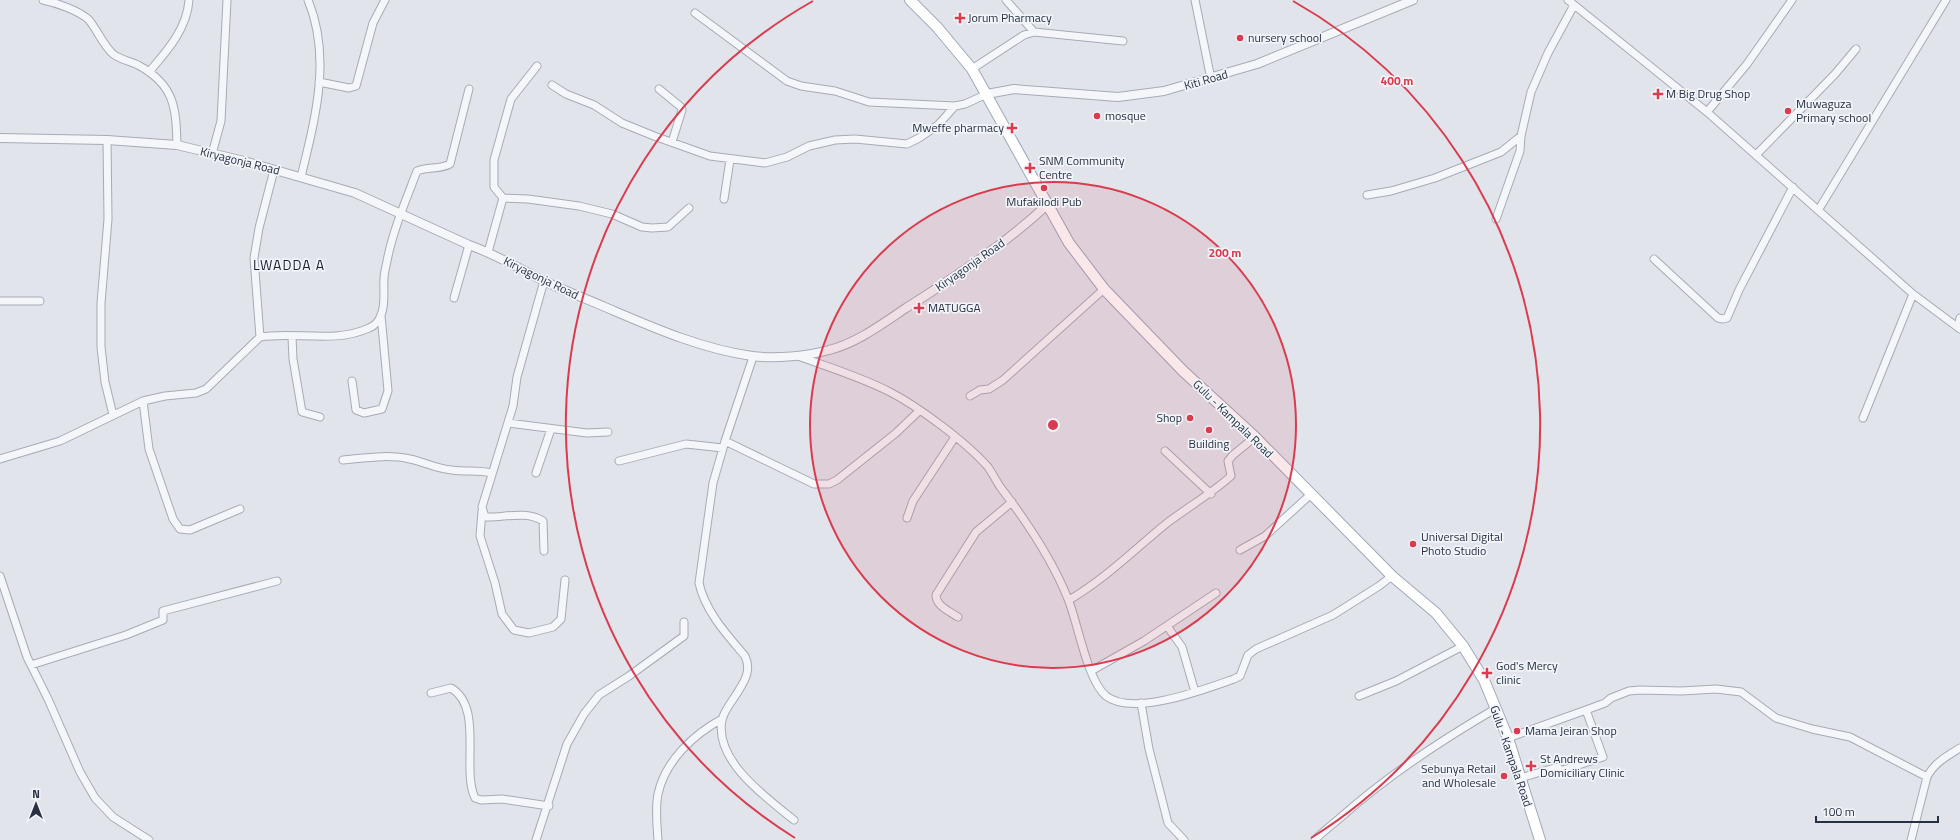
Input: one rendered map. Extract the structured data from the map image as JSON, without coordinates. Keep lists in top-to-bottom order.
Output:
{
  "streets": {
    "main road": ["Gulu - Kampala Road"],
    "street": ["Kiti Road", "Kiryagonja Road"]
  },
  "crossings": [
    ["Kiti Road", "Gulu - Kampala Road"],
    ["Kiryagonja Road", "Gulu - Kampala Road"]
  ],
  "districts": ["LWADDA A"],
  "places": {
    "health": [
      "Jorum Pharmacy",
      "M Big Drug Shop",
      "Mweffe pharmacy",
      "SNM Community Centre",
      "MATUGGA",
      "God's Mercy clinic",
      "St Andrews Domiciliary Clinic"
    ],
    "other": [
      "nursery school",
      "Muwaguza Primary school",
      "mosque",
      "Mufakilodi Pub",
      "Shop",
      "Building",
      "Universal Digital Photo Studio",
      "Mama Jeiran Shop",
      "Sebunya Retail and Wholesale"
    ]
  },
  "scale_bar": "100 m",
  "north": "top",
  "rings": ["400 m", "200 m"]
}
